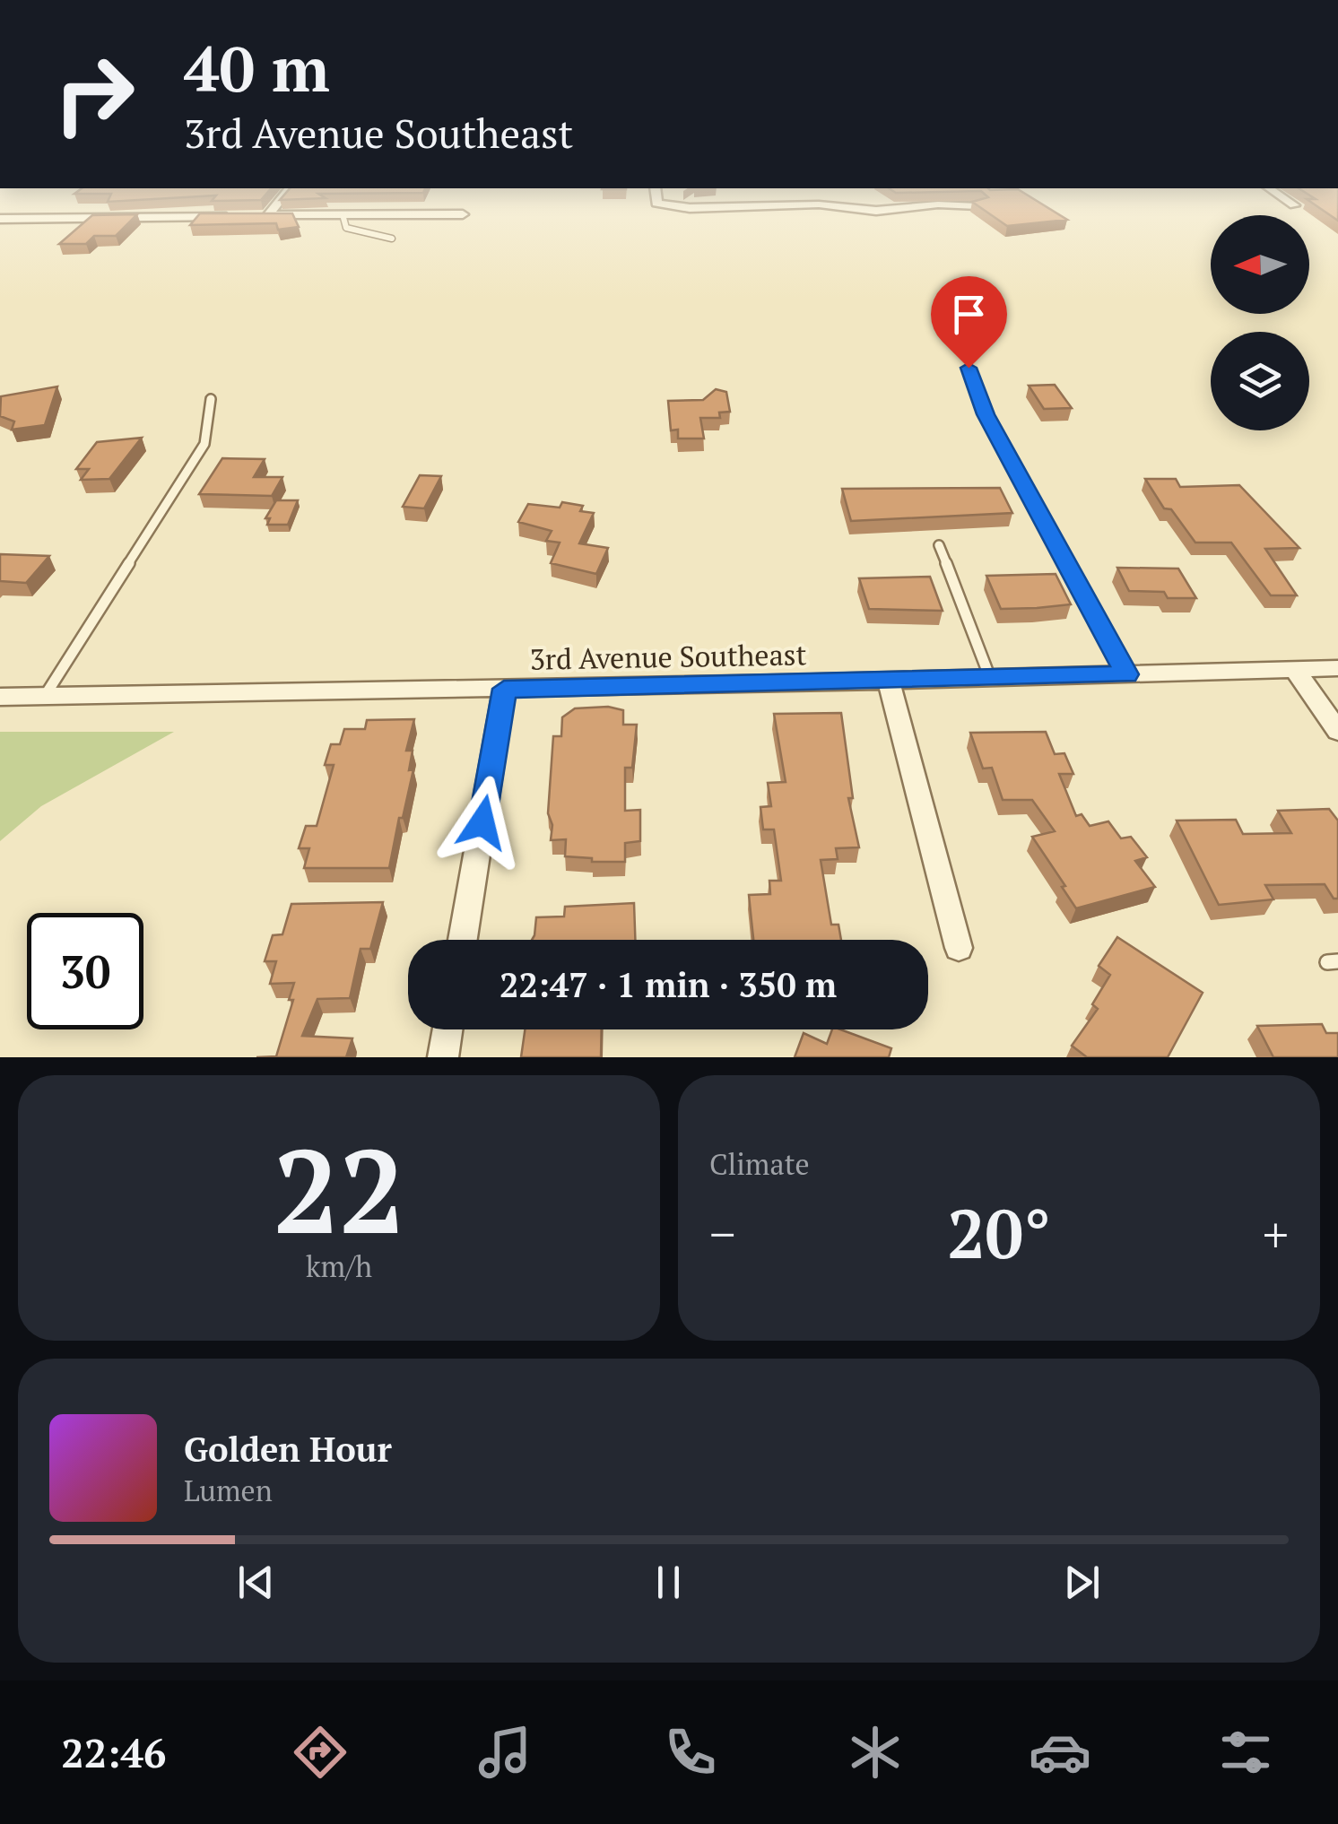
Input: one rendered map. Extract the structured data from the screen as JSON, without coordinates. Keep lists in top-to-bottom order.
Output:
{
  "streets": {
    "street": ["3rd Avenue Southeast"]
  },
  "north": "left",
  "page": {
    "turn": ["40 m", "3rd Avenue Southeast"],
    "limit": "30",
    "trip": "22:47 · 1 min · 350 m",
    "tile": [
      ["22", "km/h"],
      "Climate"
    ],
    "heat": ["−", "20°", "+"],
    "song": ["Golden Hour", "Lumen"],
    "tabs": "22:46"
  }
}
